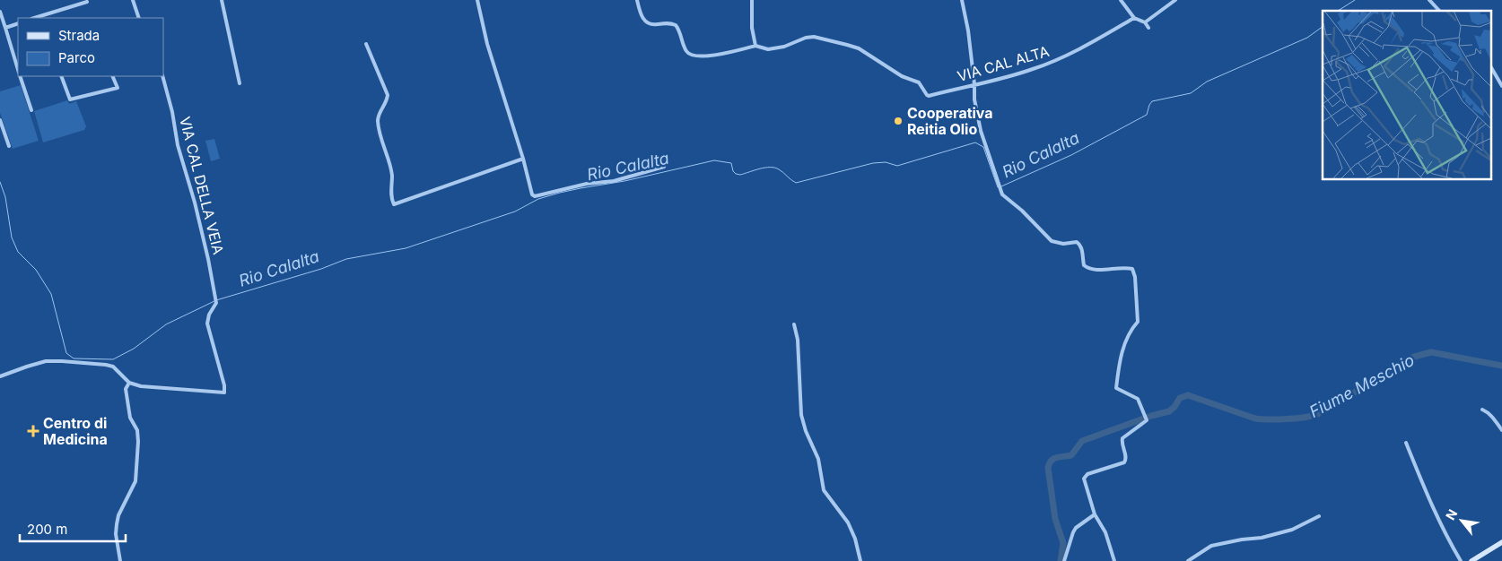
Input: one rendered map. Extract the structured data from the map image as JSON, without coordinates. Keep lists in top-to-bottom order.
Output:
{
  "streets": {
    "street": ["VIA CAL ALTA", "VIA CAL DELLA VEIA"]
  },
  "water": ["Rio Calalta", "Fiume Meschio"],
  "places": {
    "other": ["Cooperativa Reitia Olio"],
    "health": ["Centro di Medicina"]
  },
  "legend": ["Strada", "Parco"],
  "scale_bar": "200 m",
  "north": "top left"
}
